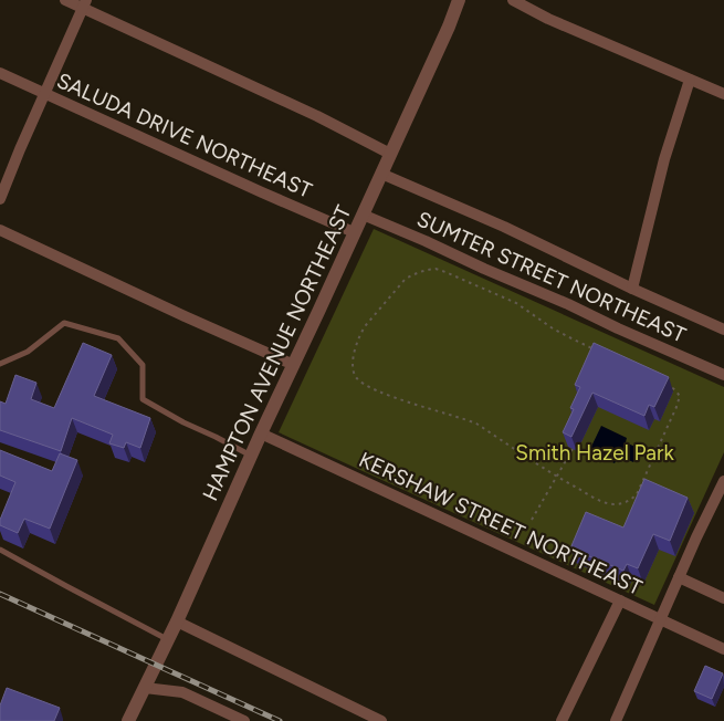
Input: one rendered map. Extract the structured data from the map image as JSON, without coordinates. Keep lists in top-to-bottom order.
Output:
{
  "streets": {
    "street": [
      "SALUDA DRIVE NORTHEAST",
      "SUMTER STREET NORTHEAST",
      "HAMPTON AVENUE NORTHEAST",
      "KERSHAW STREET NORTHEAST"
    ]
  },
  "crossings": [
    ["SALUDA DRIVE NORTHEAST", "HAMPTON AVENUE NORTHEAST"],
    ["SUMTER STREET NORTHEAST", "HAMPTON AVENUE NORTHEAST"],
    ["HAMPTON AVENUE NORTHEAST", "KERSHAW STREET NORTHEAST"]
  ],
  "parks": ["Smith Hazel Park"]
}
